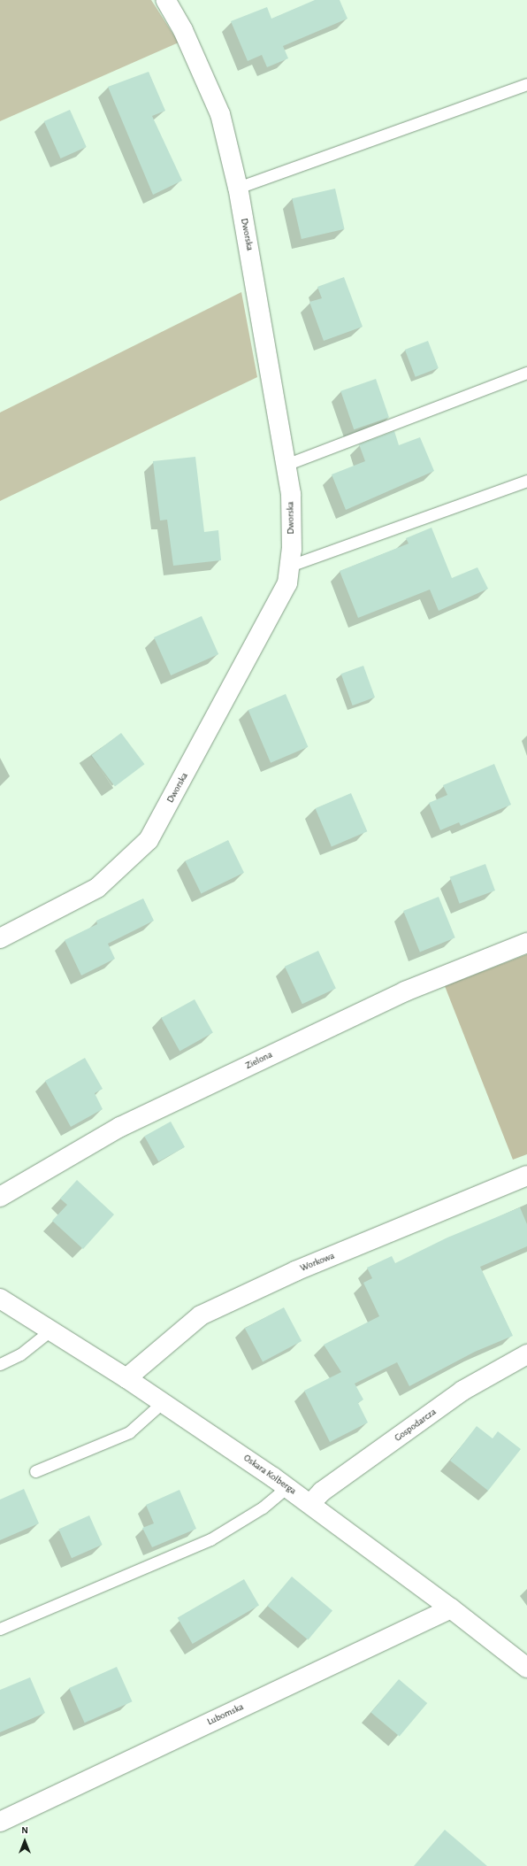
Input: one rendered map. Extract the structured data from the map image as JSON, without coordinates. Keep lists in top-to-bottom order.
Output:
{
  "streets": {
    "street": [
      "Dworska",
      "Zielona",
      "Workowa",
      "Gospodarcza",
      "Oskara Kolberga",
      "Lubomska"
    ]
  },
  "crossings": [
    ["Workowa", "Oskara Kolberga"],
    ["Gospodarcza", "Oskara Kolberga"],
    ["Oskara Kolberga", "Lubomska"]
  ],
  "north": "top"
}
